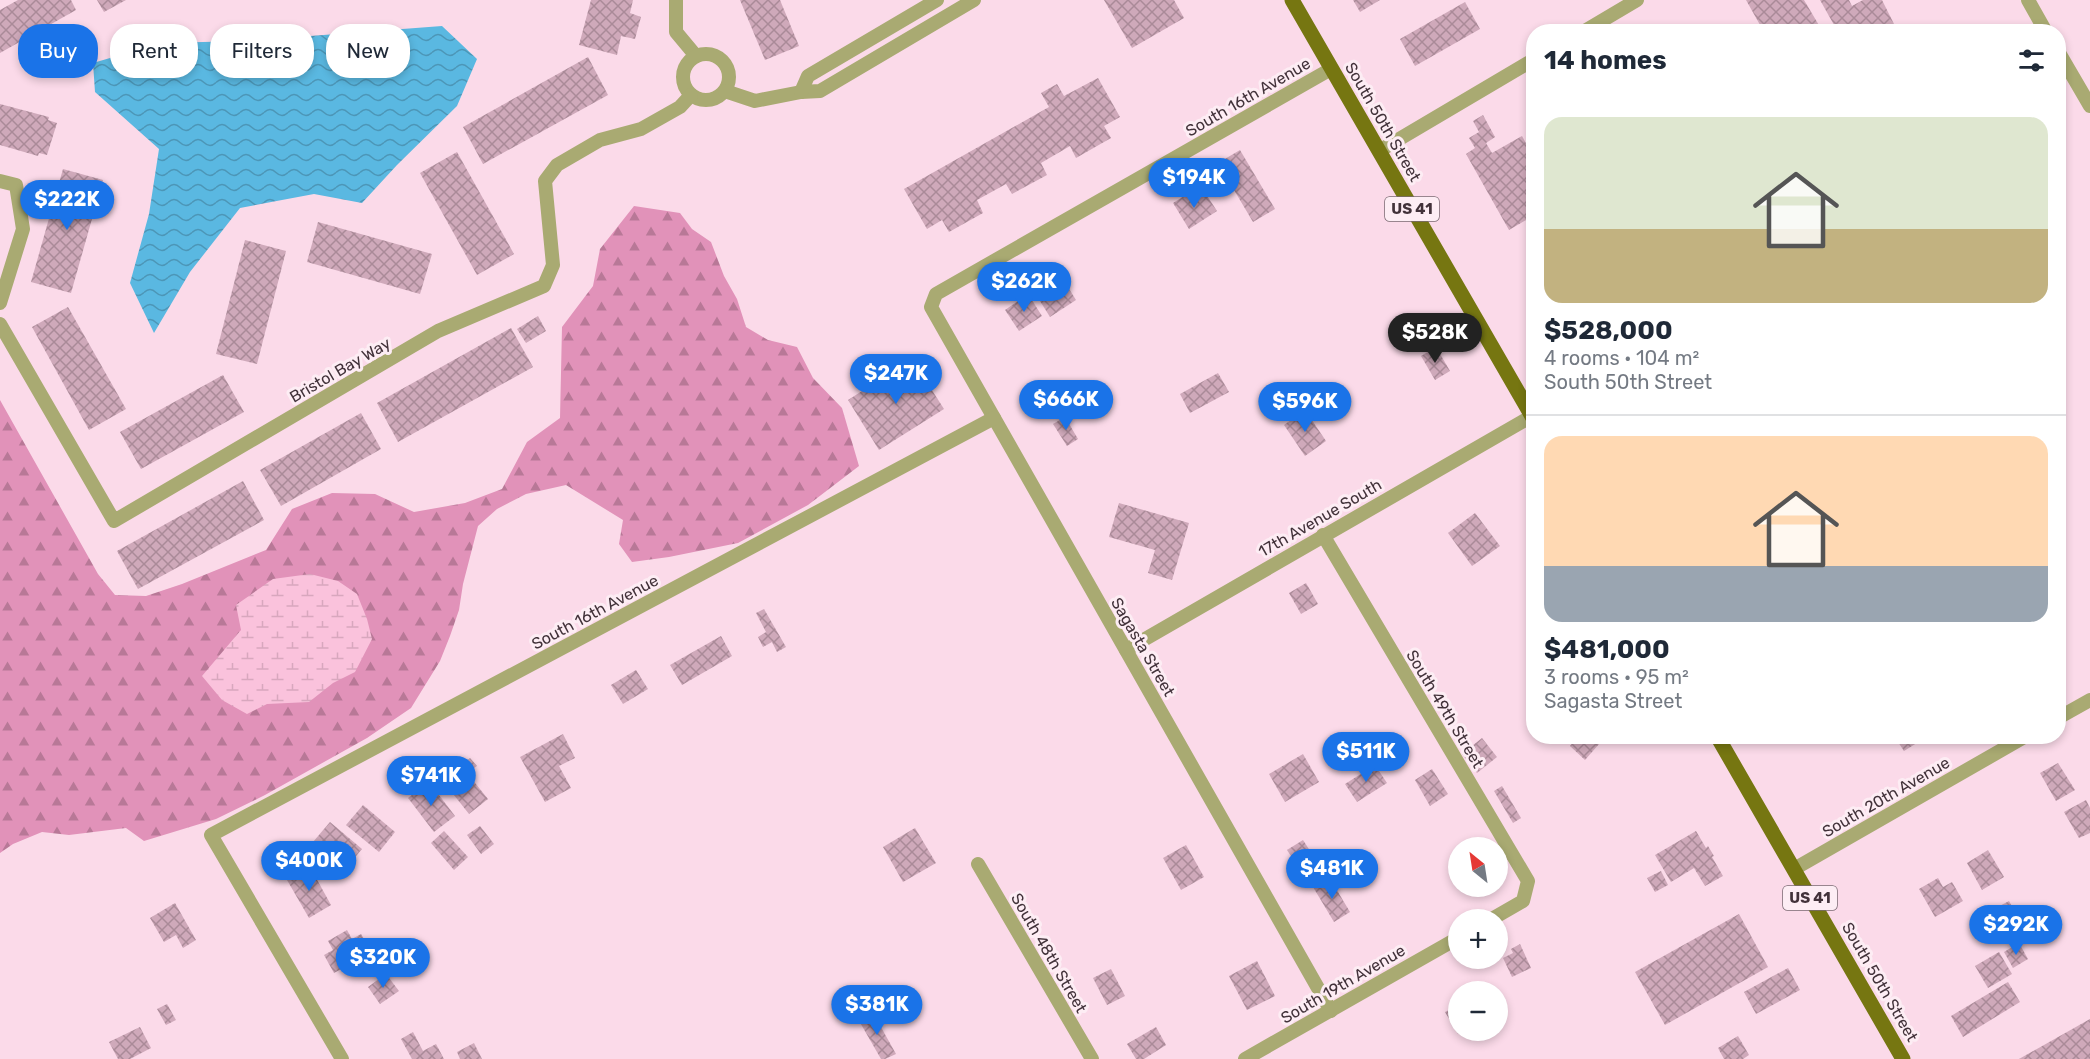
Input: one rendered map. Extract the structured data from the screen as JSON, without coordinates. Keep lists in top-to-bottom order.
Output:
{
  "streets": {
    "main road": ["South 50th Street", "US 41"],
    "street": [
      "South 16th Avenue",
      "Bristol Bay Way",
      "17th Avenue South",
      "Sagasta Street",
      "South 49th Street",
      "South 20th Avenue",
      "South 48th Street",
      "South 19th Avenue"
    ]
  },
  "crossings": [
    ["South 16th Avenue", "South 50th Street"],
    ["South 16th Avenue", "Sagasta Street"],
    ["South 50th Street", "South 20th Avenue"],
    ["17th Avenue South", "Sagasta Street"],
    ["17th Avenue South", "South 49th Street"],
    ["Sagasta Street", "South 19th Avenue"]
  ],
  "north": "top left",
  "page": {
    "chip": [
      "Buy",
      "Rent",
      "Filters",
      "New"
    ],
    "heading": "14 homes",
    "list": [
      {
        "name": "$528,000",
        "note": "4 rooms · 104 m² · South 50th Street"
      },
      {
        "name": "$481,000",
        "note": "3 rooms · 95 m² · Sagasta Street"
      }
    ],
    "price": [
      "$194K",
      "$222K",
      "$262K",
      "$528K",
      "$247K",
      "$666K",
      "$596K",
      "$511K",
      "$741K",
      "$400K",
      "$481K",
      "$292K",
      "$320K",
      "$381K"
    ],
    "map_buttons": ["+", "−"]
  }
}
